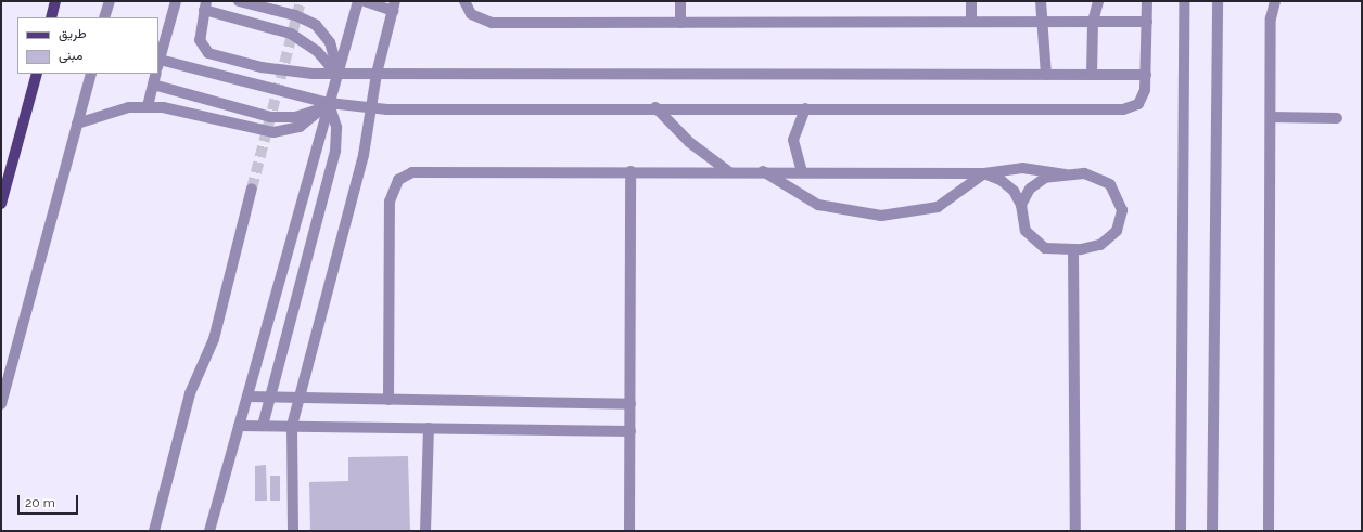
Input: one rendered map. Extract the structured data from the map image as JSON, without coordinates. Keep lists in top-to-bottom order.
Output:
{
  "legend": ["طريق", "مبنى"],
  "scale_bar": "20 m"
}
